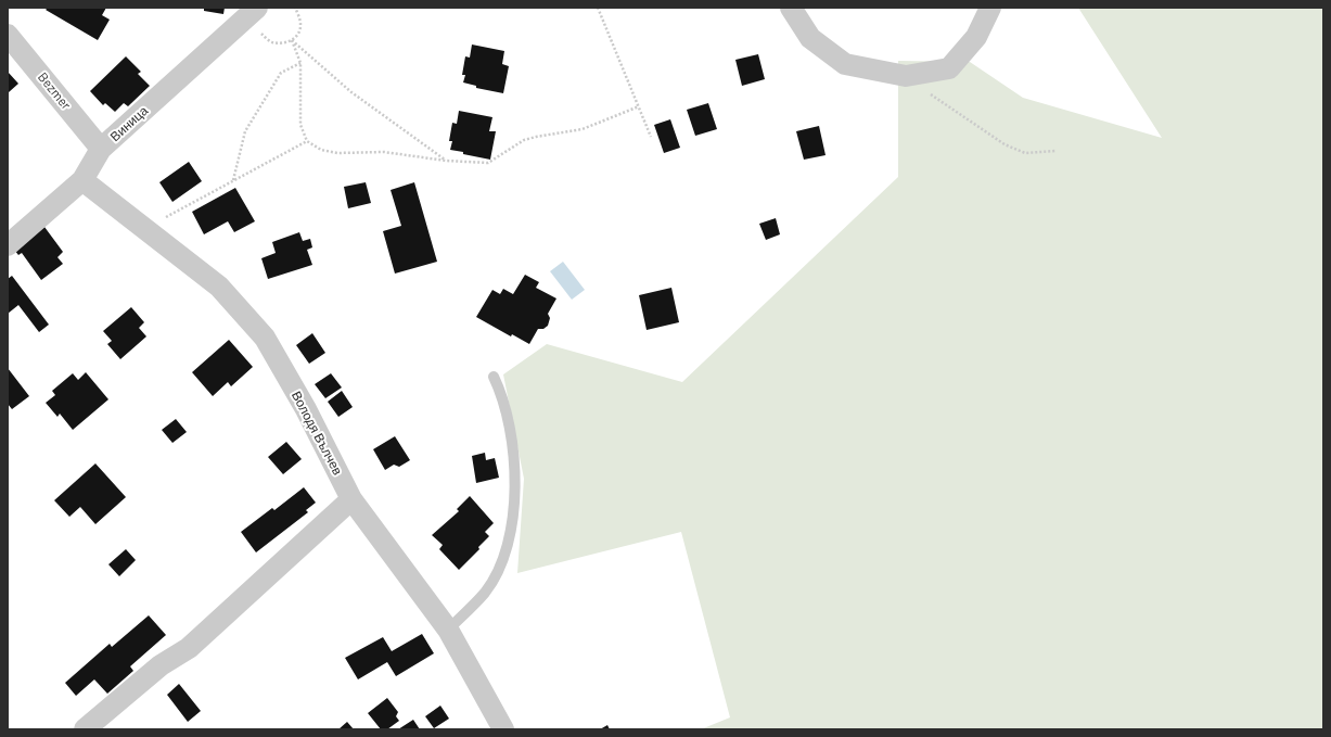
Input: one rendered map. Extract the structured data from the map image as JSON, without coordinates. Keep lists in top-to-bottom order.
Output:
{
  "streets": {
    "street": ["Bezmer", "Виница", "Володя Вълчев"]
  },
  "crossings": [
    ["Bezmer", "Виница"],
    ["Виница", "Володя Вълчев"]
  ]
}
